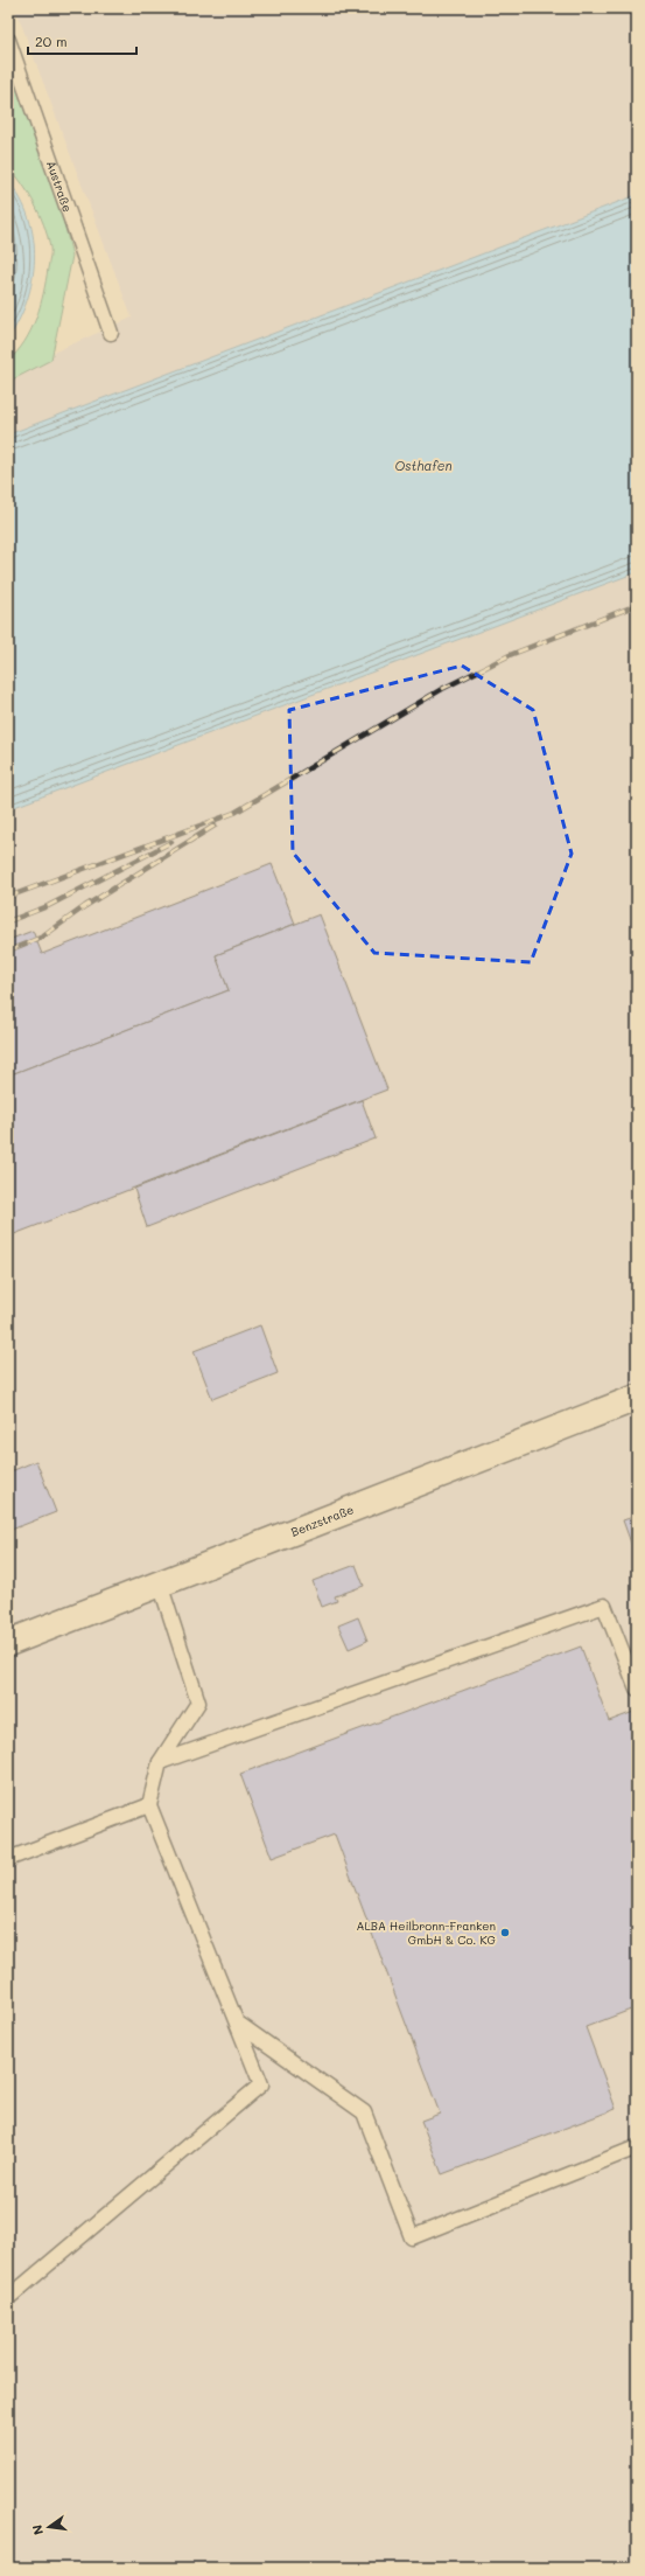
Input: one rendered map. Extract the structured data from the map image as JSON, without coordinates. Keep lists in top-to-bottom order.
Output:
{
  "streets": {
    "street": ["Benzstraße"],
    "lane": ["Austraße"]
  },
  "water": ["Osthafen"],
  "places": ["ALBA Heilbronn-Franken GmbH & Co. KG"],
  "scale_bar": "20 m",
  "north": "left"
}
